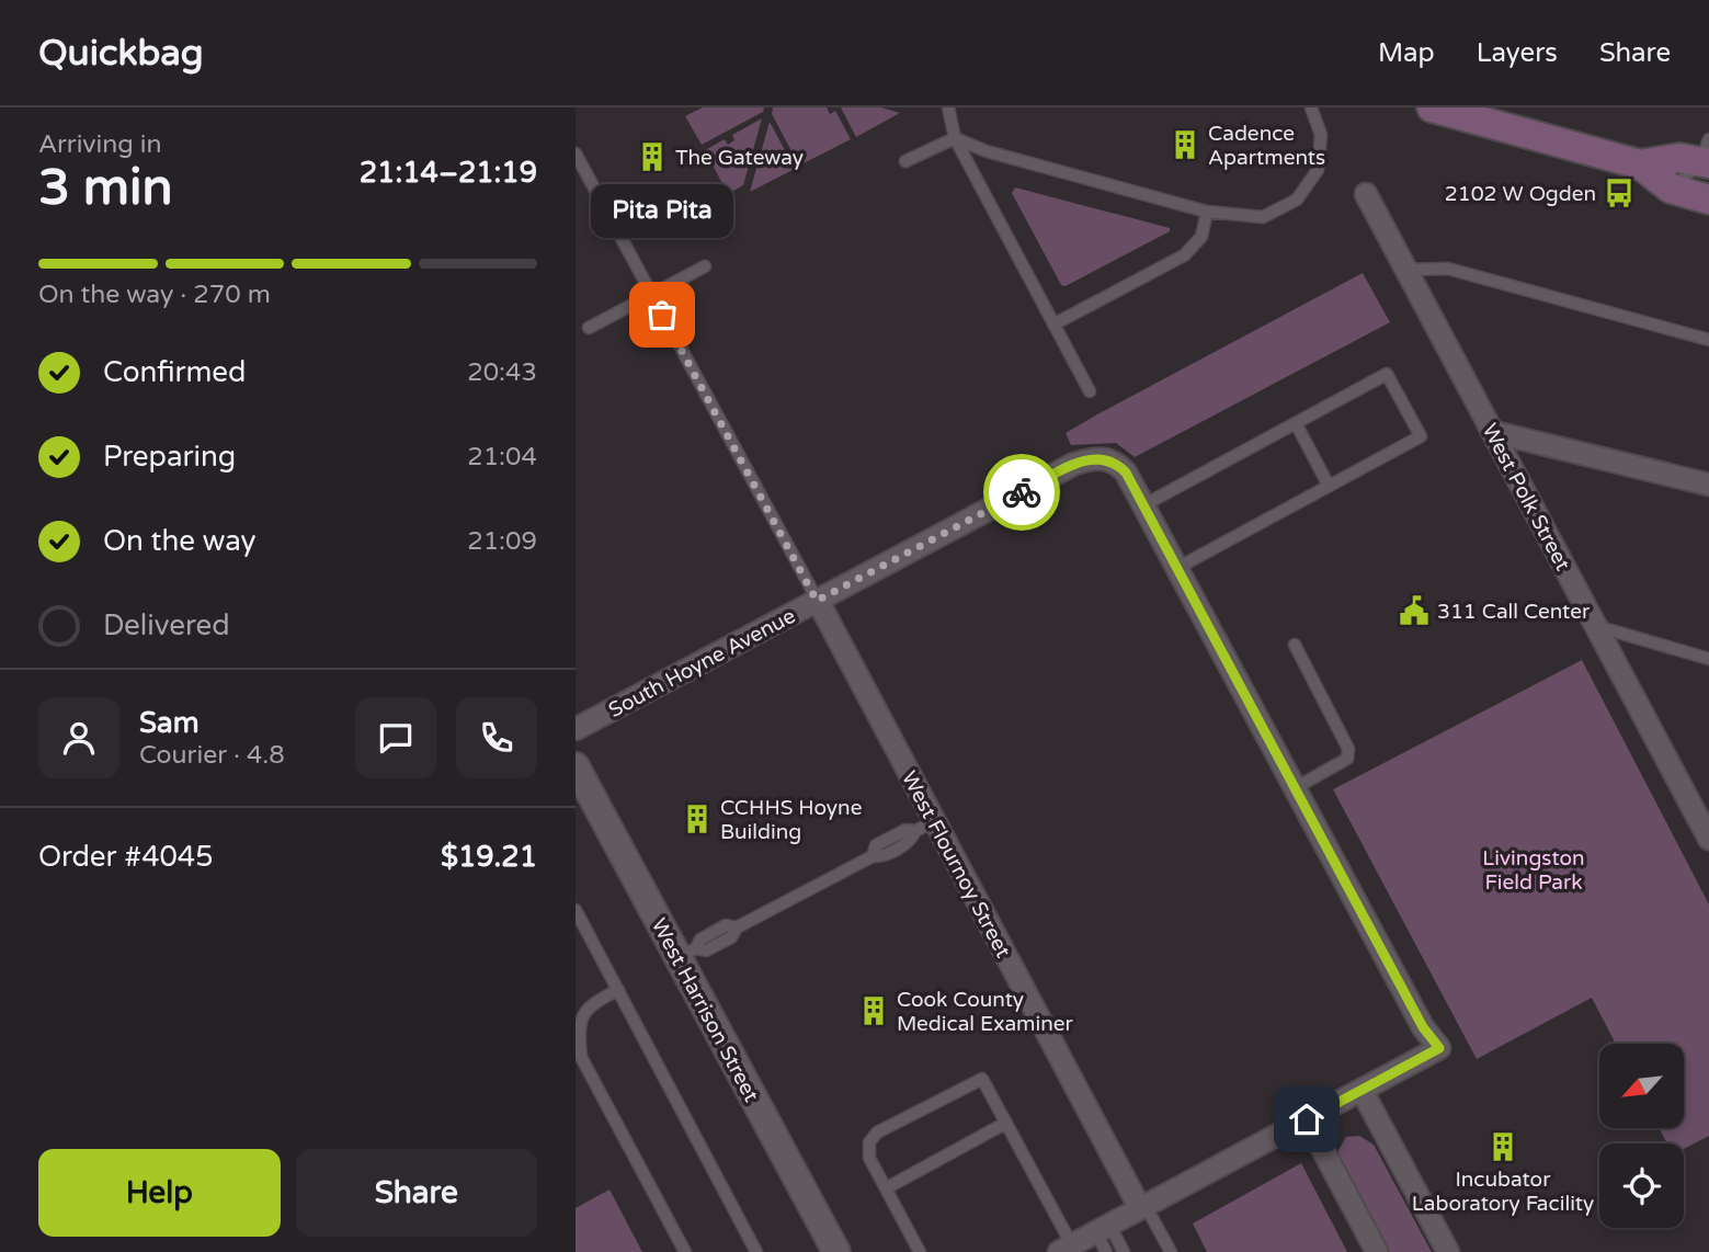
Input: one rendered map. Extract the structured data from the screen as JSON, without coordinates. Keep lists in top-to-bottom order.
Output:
{
  "streets": {
    "street": [
      "West Polk Street",
      "South Hoyne Avenue",
      "West Flournoy Street",
      "West Harrison Street"
    ]
  },
  "crossings": [
    ["South Hoyne Avenue", "West Flournoy Street"]
  ],
  "parks": ["Livingston Field Park"],
  "places": {
    "building": [
      "Cadence Apartments",
      "The Gateway",
      "CCHHS Hoyne Building",
      "Cook County Medical Examiner",
      "Incubator Laboratory Facility"
    ],
    "bus stop": ["2102 W Ogden"],
    "other": ["Pita Pita"],
    "public building": ["311 Call Center"]
  },
  "north": "bottom left",
  "page": {
    "header": "Quickbag",
    "nav": ["Map", "Layers", "Share"],
    "heading": ["3 min", "Arriving in", "21:14–21:19"],
    "panel": [
      "Sam",
      "Courier · 4.8",
      "Order #4045",
      "$19.21"
    ],
    "bubble": "Pita Pita",
    "bar": "On the way · 270 m",
    "list": [
      ["Confirmed", "20:43"],
      ["Preparing", "21:04"],
      ["On the way", "21:09"],
      "Delivered"
    ],
    "buttons": ["Help", "Share"]
  }
}
